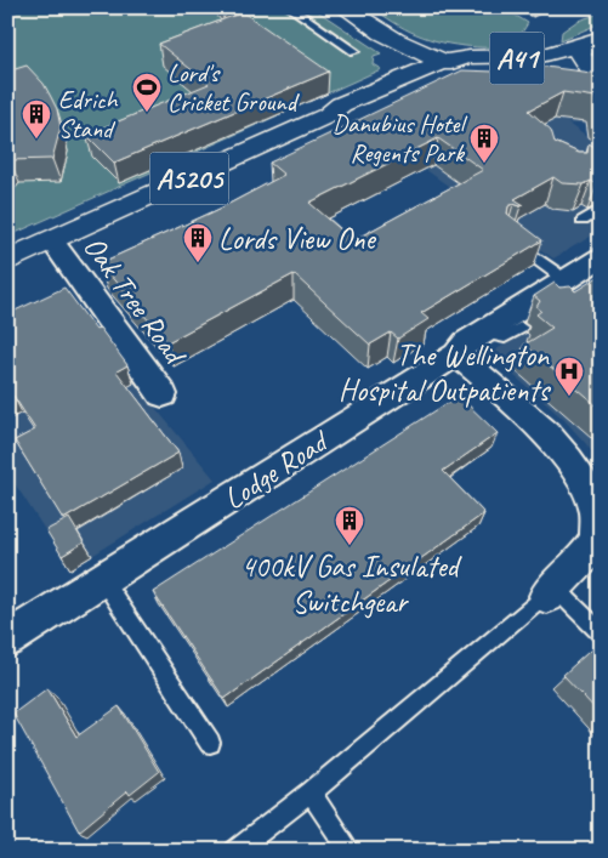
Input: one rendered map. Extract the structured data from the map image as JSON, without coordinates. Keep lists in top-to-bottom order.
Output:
{
  "streets": {
    "highway": ["A41", "A5205"],
    "street": ["Oak Tree Road", "Lodge Road"]
  },
  "crossings": [
    ["A41", "A5205"],
    ["A5205", "Oak Tree Road"]
  ],
  "places": {
    "sports": ["Lord's Cricket Ground"],
    "building": [
      "Edrich Stand",
      "Danubius Hotel Regents Park",
      "Lords View One",
      "400kV Gas Insulated Switchgear"
    ],
    "hospital": ["The Wellington Hospital Outpatients"]
  }
}
